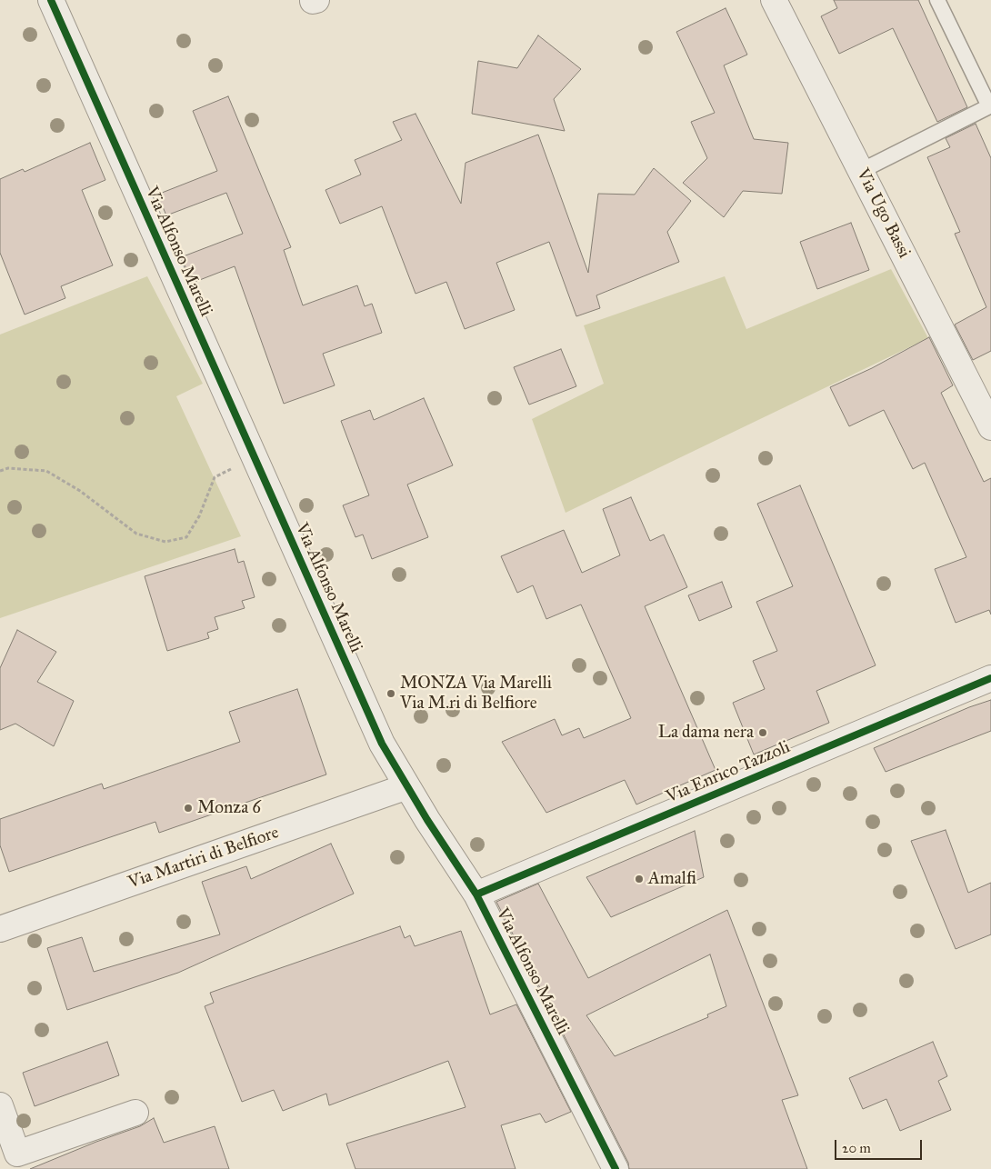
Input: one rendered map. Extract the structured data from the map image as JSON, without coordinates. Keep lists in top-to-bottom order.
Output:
{
  "streets": {
    "street": [
      "Via Ugo Bassi",
      "Via Alfonso Marelli",
      "Via Enrico Tazzoli",
      "Via Martiri di Belfiore"
    ]
  },
  "crossings": [
    ["Via Alfonso Marelli", "Via Enrico Tazzoli"],
    ["Via Alfonso Marelli", "Via Martiri di Belfiore"]
  ],
  "places": [
    "MONZA Via Marelli Via M.ri di Belfiore",
    "La dama nera",
    "Monza 6",
    "Amalfi"
  ],
  "scale_bar": "20 m"
}
